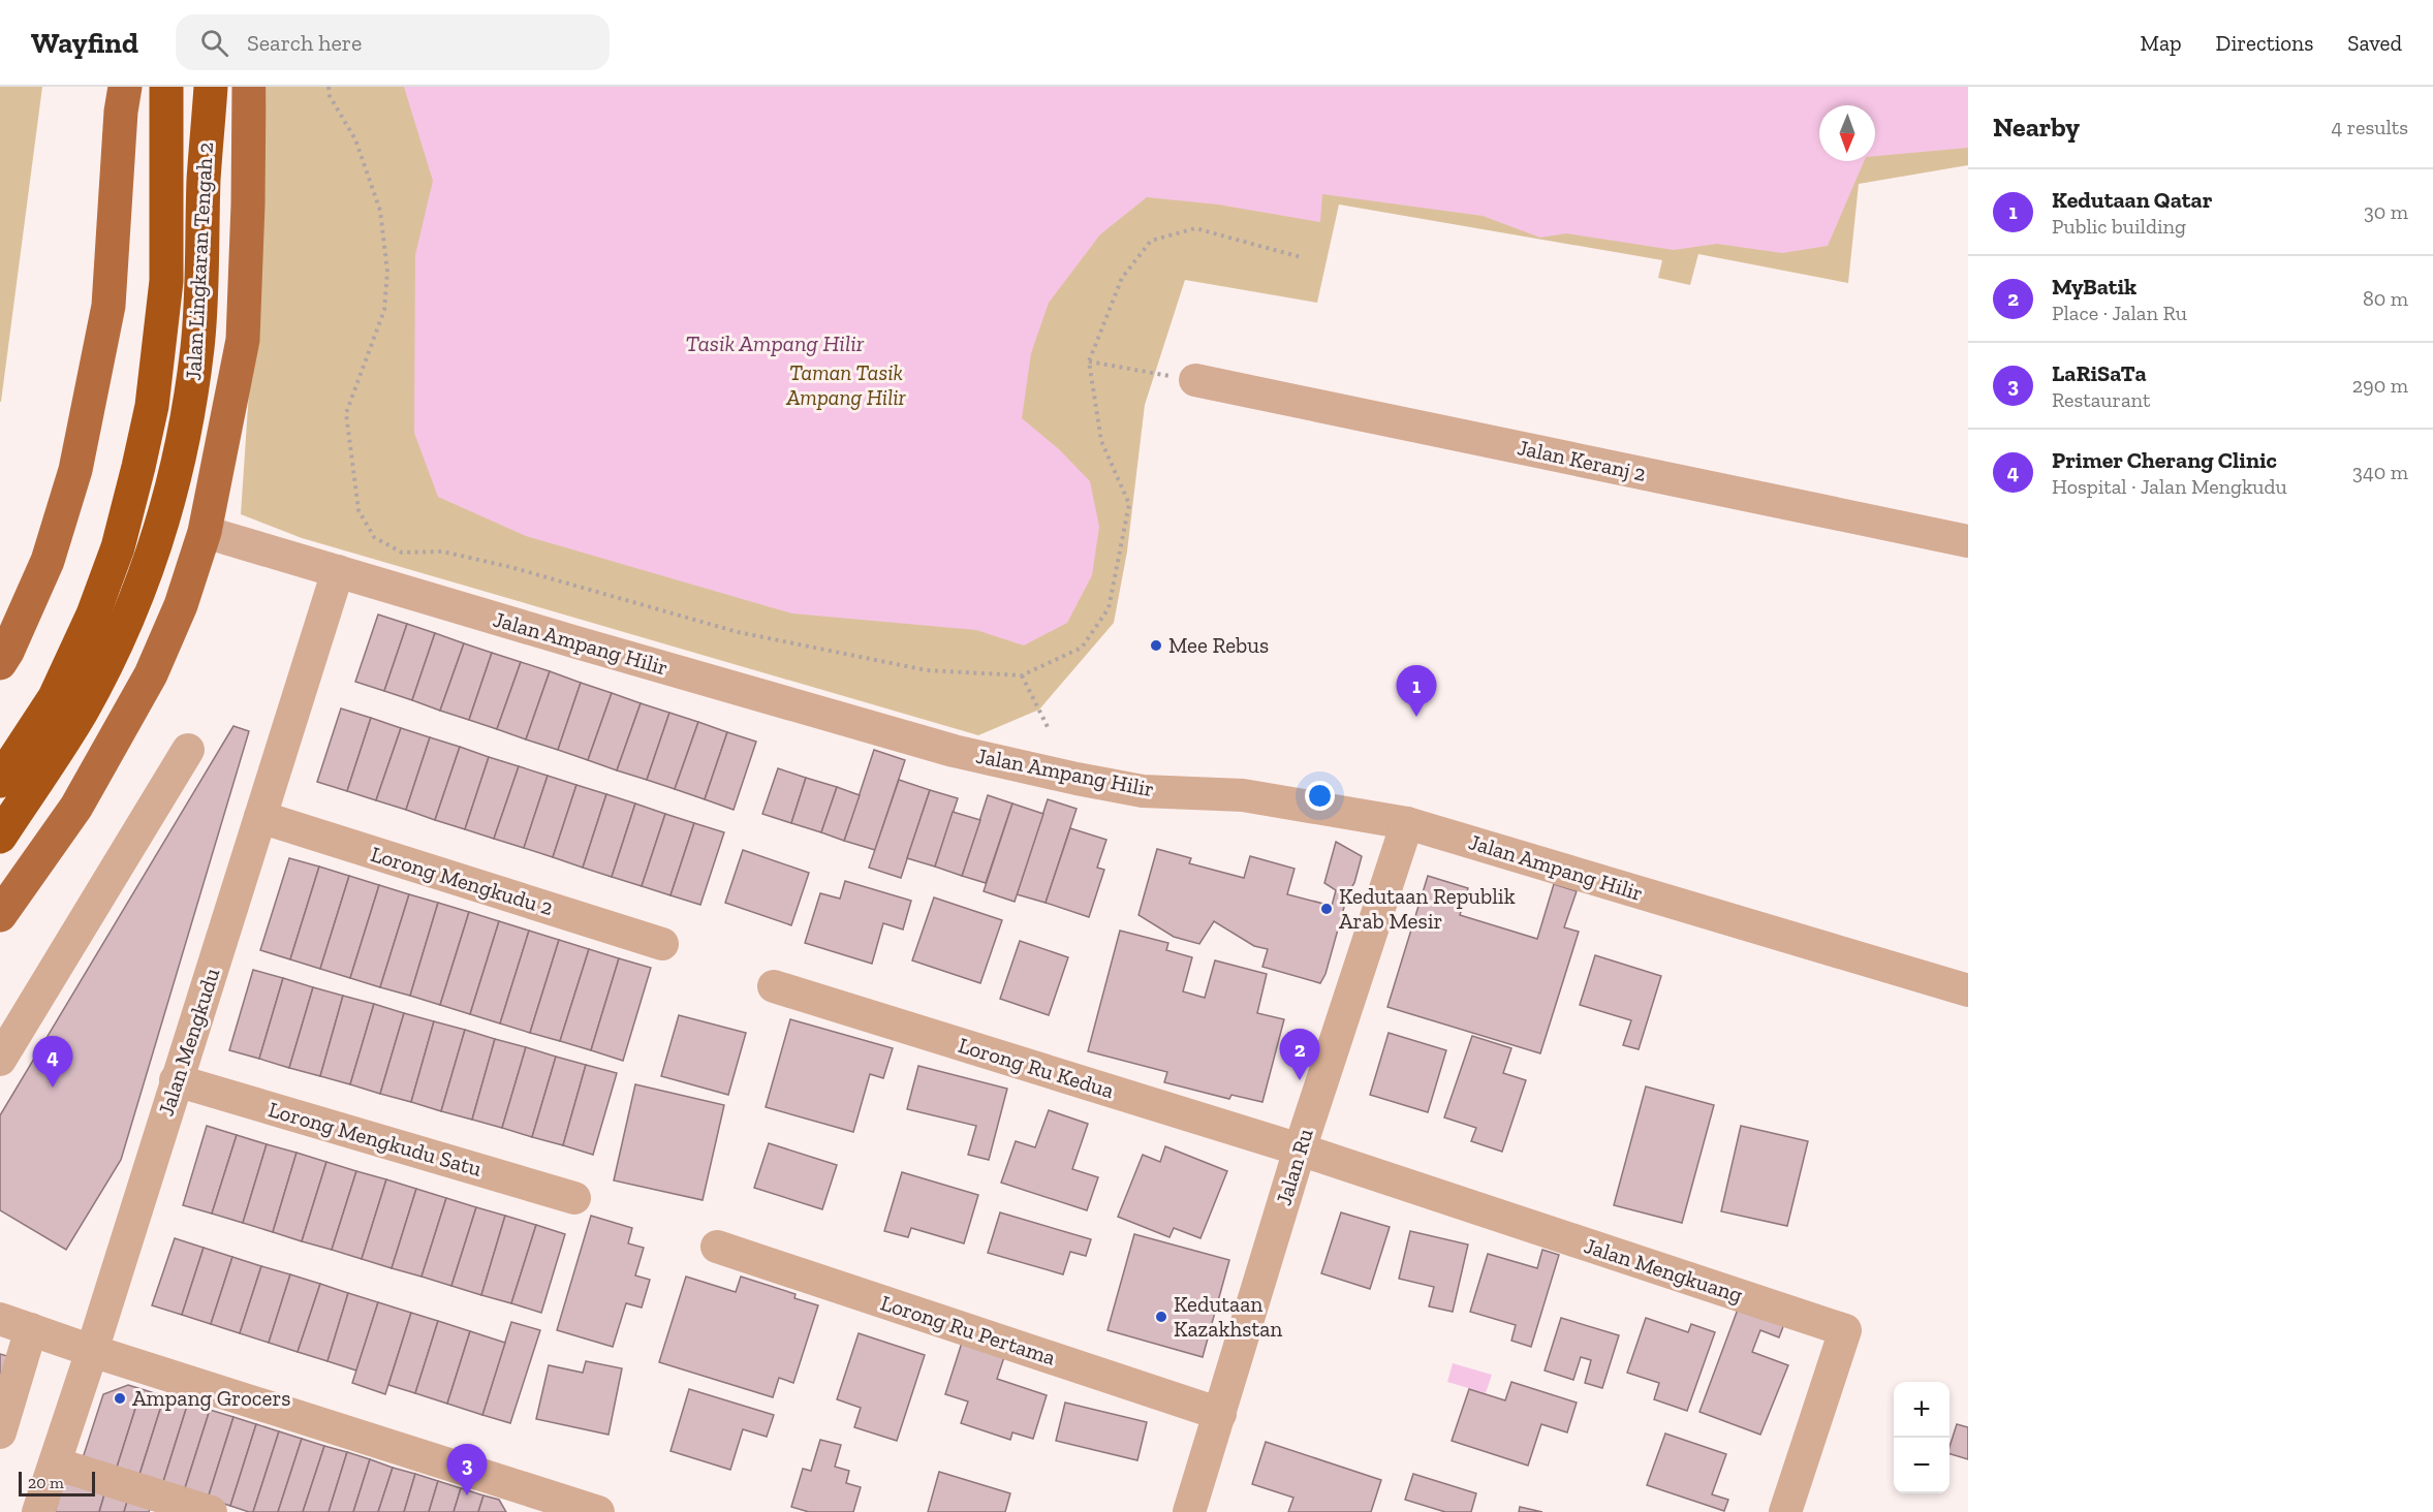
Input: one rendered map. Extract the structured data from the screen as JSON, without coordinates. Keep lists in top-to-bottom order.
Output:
{
  "streets": {
    "highway": ["Jalan Lingkaran Tengah 2"],
    "street": [
      "Jalan Keranj 2",
      "Jalan Ampang Hilir",
      "Lorong Mengkudu 2",
      "Jalan Mengkudu",
      "Lorong Ru Kedua",
      "Lorong Mengkudu Satu",
      "Jalan Ru",
      "Jalan Mengkuang",
      "Lorong Ru Pertama"
    ]
  },
  "crossings": [
    ["Jalan Ampang Hilir", "Jalan Mengkudu"],
    ["Jalan Ampang Hilir", "Jalan Ru"],
    ["Lorong Mengkudu 2", "Jalan Mengkudu"],
    ["Jalan Mengkudu", "Lorong Mengkudu Satu"],
    ["Lorong Ru Kedua", "Jalan Ru"],
    ["Lorong Ru Kedua", "Jalan Mengkuang"],
    ["Jalan Ru", "Jalan Mengkuang"],
    ["Jalan Ru", "Lorong Ru Pertama"]
  ],
  "water": ["Tasik Ampang Hilir"],
  "parks": ["Taman Tasik Ampang Hilir"],
  "places": [
    "Mee Rebus",
    "Kedutaan Republik Arab Mesir",
    "Kedutaan Kazakhstan",
    "Ampang Grocers"
  ],
  "scale_bar": "20 m",
  "north": "bottom",
  "page": {
    "header": "Wayfind",
    "search": "Search here",
    "nav": ["Map", "Directions", "Saved"],
    "heading": ["Nearby", "4 results"],
    "list": [
      {
        "mark": "1",
        "name": "Kedutaan Qatar",
        "note": "Public building",
        "value": "30 m"
      },
      {
        "mark": "2",
        "name": "MyBatik",
        "note": "Place · Jalan Ru",
        "value": "80 m"
      },
      {
        "mark": "3",
        "name": "LaRiSaTa",
        "note": "Restaurant",
        "value": "290 m"
      },
      {
        "mark": "4",
        "name": "Primer Cherang Clinic",
        "note": "Hospital · Jalan Mengkudu",
        "value": "340 m"
      }
    ],
    "pins": [
      "1",
      "2",
      "4",
      "3"
    ],
    "map_buttons": ["+", "−"],
    "scale": "20 m"
  }
}
